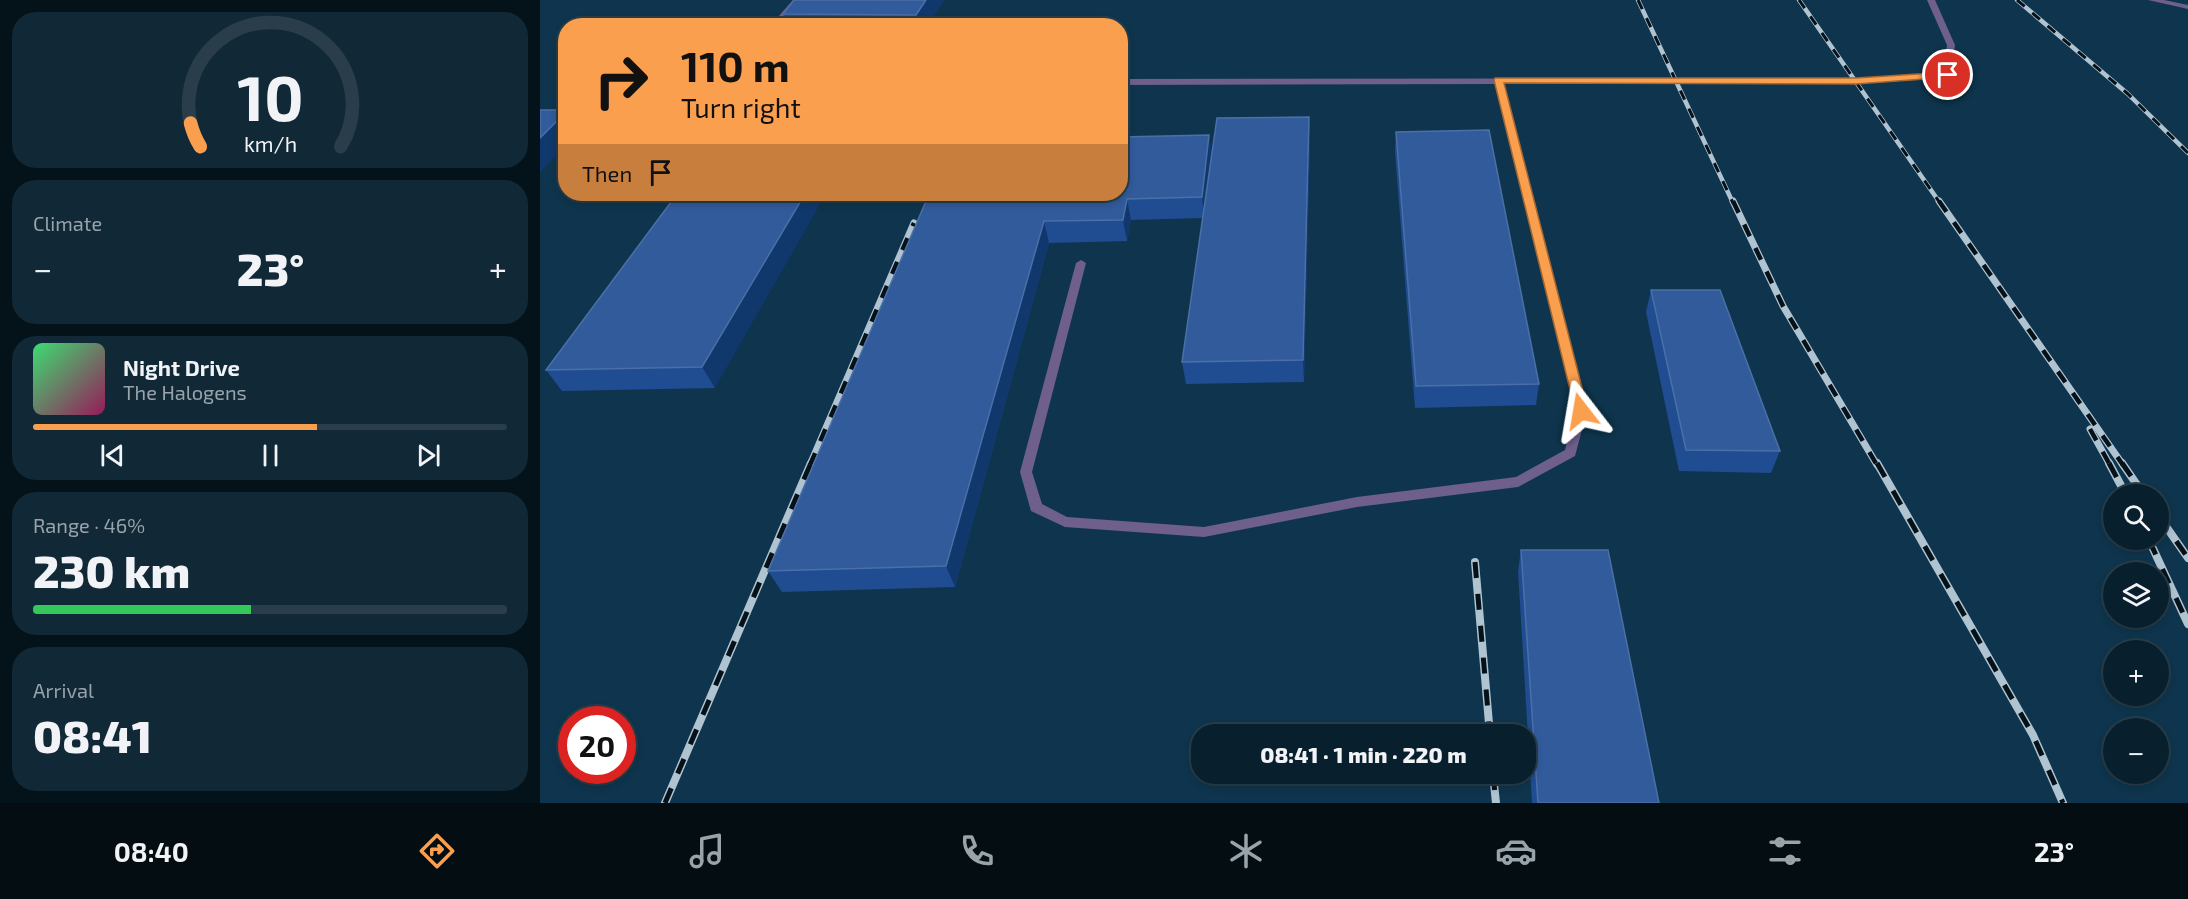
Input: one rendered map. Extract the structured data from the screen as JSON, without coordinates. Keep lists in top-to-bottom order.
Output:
{
  "page": {
    "turn": ["110 m", "Turn right"],
    "then": "Then",
    "tile": [
      "Climate",
      ["Range · 46%", "230 km"],
      ["Arrival", "08:41"]
    ],
    "heat": ["−", "23°", "+"],
    "song": ["Night Drive", "The Halogens"],
    "map_buttons": ["+", "−"],
    "limit": "20",
    "trip": "08:41 · 1 min · 220 m",
    "tabs": ["08:40", "23°"],
    "gauge": ["10", "km/h"]
  }
}
